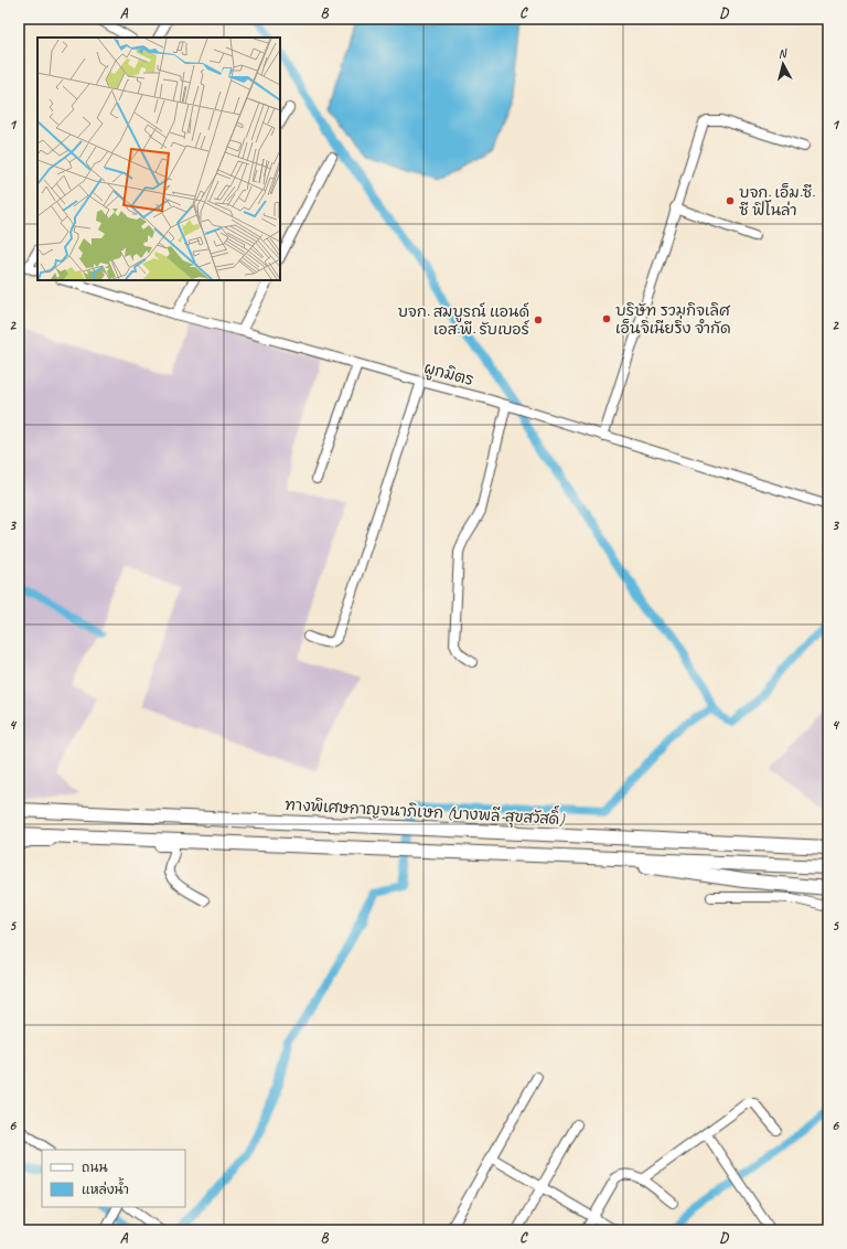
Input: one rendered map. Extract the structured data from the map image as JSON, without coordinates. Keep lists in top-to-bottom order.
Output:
{
  "streets": {
    "highway": ["ทางพิเศษกาญจนาภิเษก (บางพลี-สุขสวัสดิ์)"],
    "street": ["ผูกมิตร"]
  },
  "places": ["บจก. เอ็ม.ซี. ซี ฟิโนล่า", "บริษัท รวมกิจเลิศ เอ็นจิเนียริ่ง จำกัด", "บจก. สมบูรณ์ แอนด์ เอส.พี. รับเบอร์"],
  "legend": ["ถนน", "แหล่งน้ำ"],
  "north": "top",
  "grid": {
    "columns": [
      "A",
      "B",
      "C",
      "D"
    ],
    "rows": [
      "1",
      "2",
      "3",
      "4",
      "5",
      "6"
    ]
  }
}
